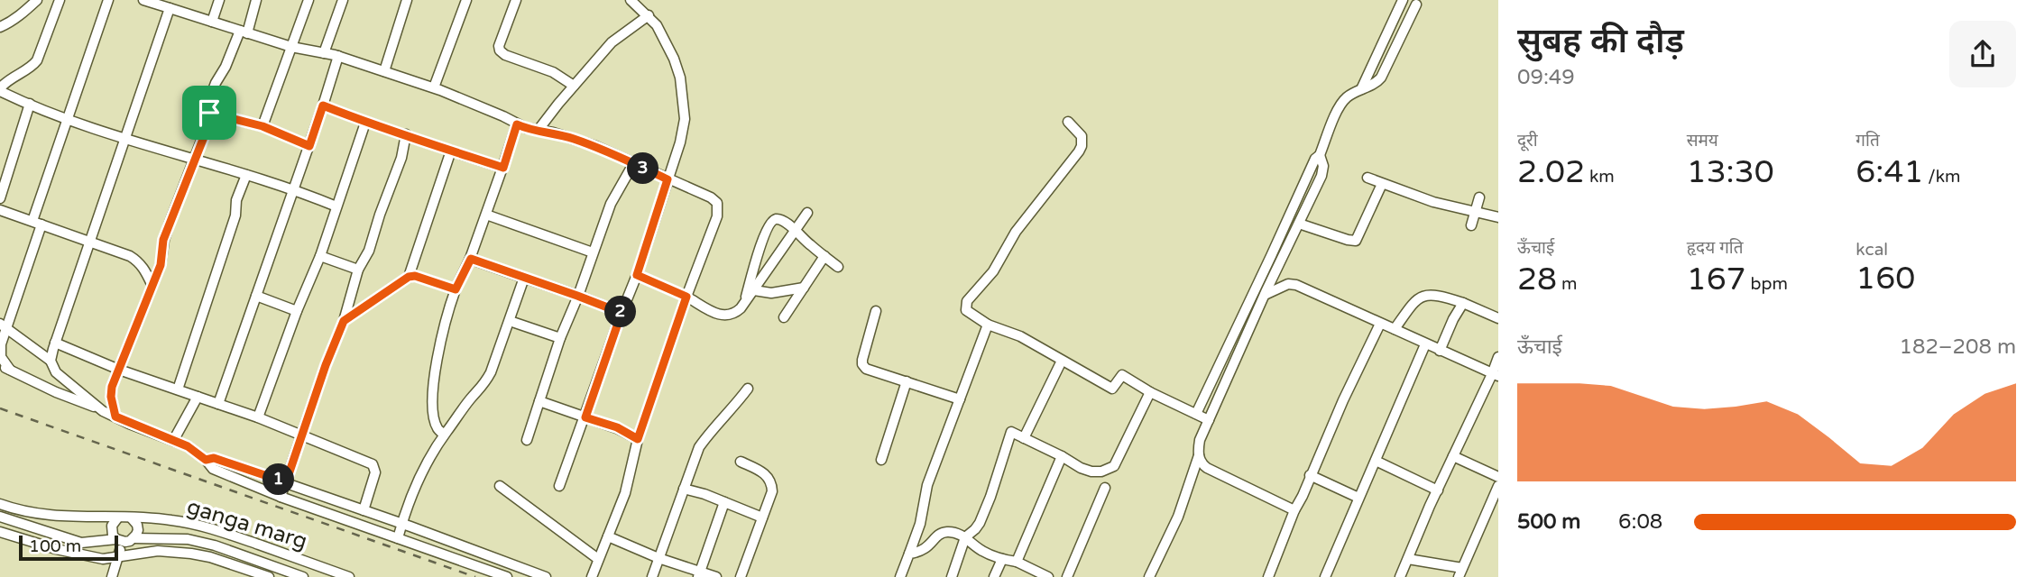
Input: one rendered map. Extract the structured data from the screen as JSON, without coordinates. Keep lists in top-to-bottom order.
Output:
{
  "streets": {
    "street": ["ganga marg"]
  },
  "scale_bar": "100 m",
  "page": {
    "heading": ["सुबह की दौड़", "09:49"],
    "stats": [
      ["दूरी", "2.02 km"],
      ["समय", "13:30"],
      ["गति", "6:41 /km"],
      ["ऊँचाई", "28 m"],
      ["हृदय गति", "167 bpm"],
      ["kcal", "160"]
    ],
    "pins": ["3", "2", "1"],
    "chart": ["ऊँचाई", "182–208 m"],
    "list": [
      {
        "name": "500 m",
        "note": "6:08"
      }
    ],
    "scale": "100 m"
  }
}
